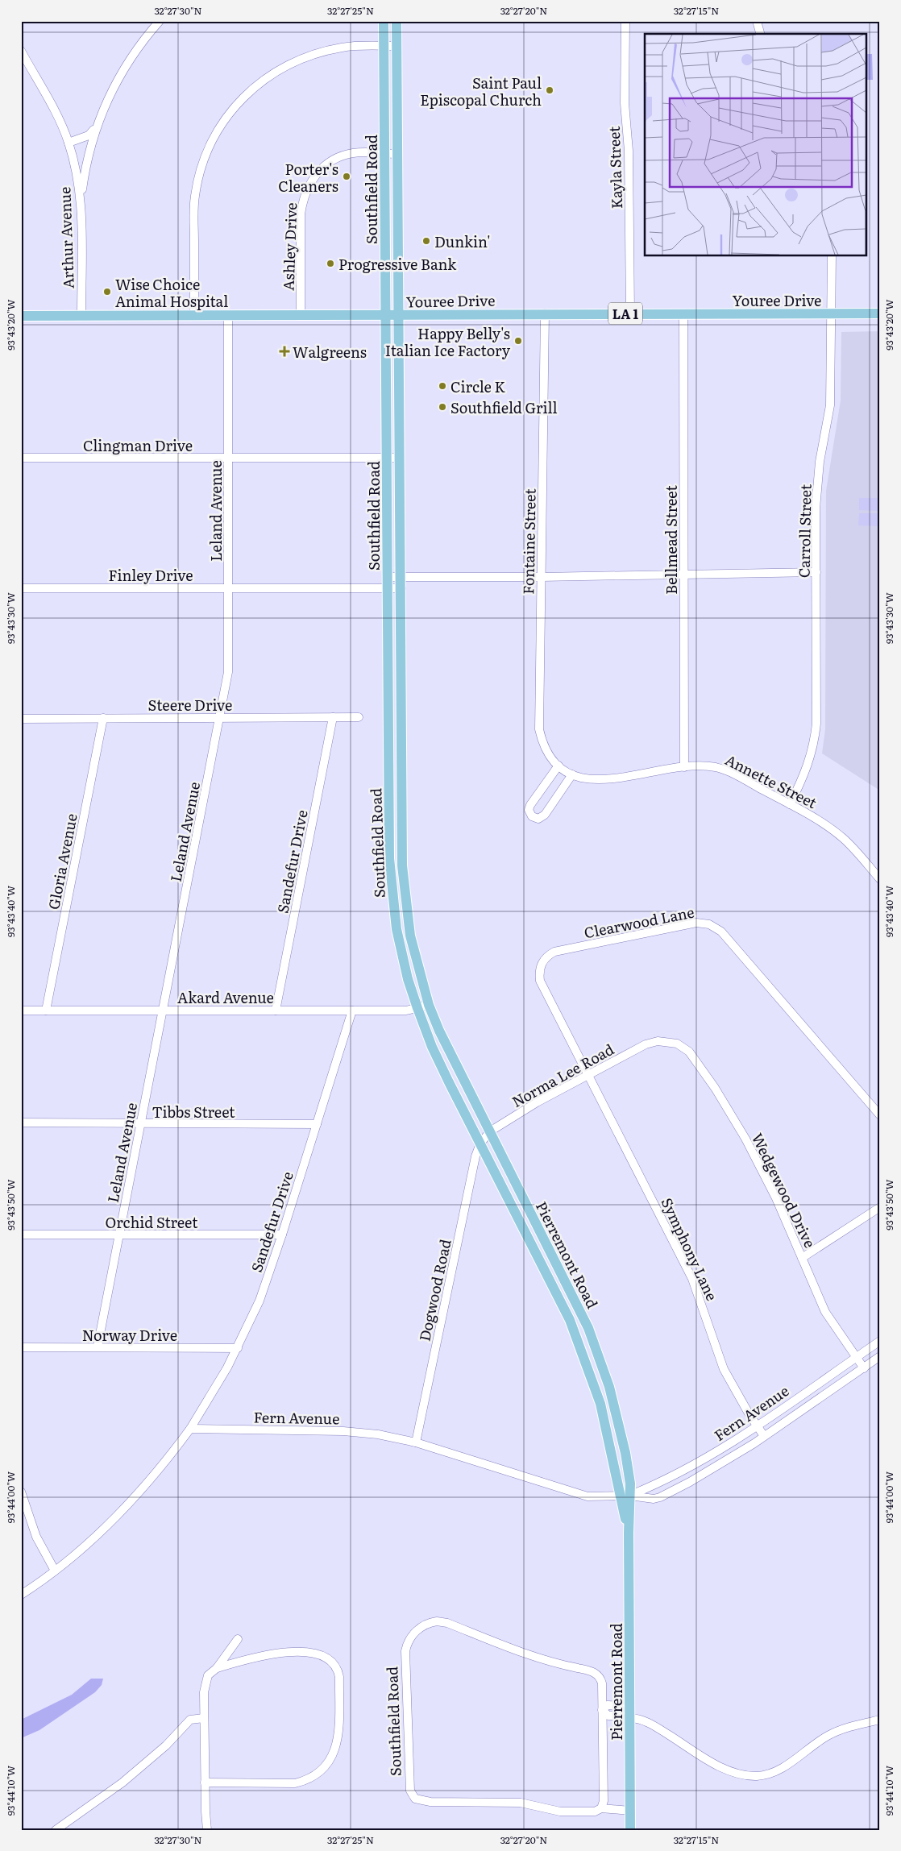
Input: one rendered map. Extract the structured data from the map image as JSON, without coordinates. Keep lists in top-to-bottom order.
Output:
{
  "streets": {
    "main road": [
      "Southfield Road",
      "Youree Drive",
      "LA 1",
      "Pierremont Road"
    ],
    "street": [
      "Kayla Street",
      "Arthur Avenue",
      "Ashley Drive",
      "Clingman Drive",
      "Leland Avenue",
      "Carroll Street",
      "Bellmead Street",
      "Fontaine Street",
      "Finley Drive",
      "Steere Drive",
      "Annette Street",
      "Gloria Avenue",
      "Sandefur Drive",
      "Clearwood Lane",
      "Akard Avenue",
      "Norma Lee Road",
      "Tibbs Street",
      "Wedgewood Drive",
      "Orchid Street",
      "Symphony Lane",
      "Dogwood Road",
      "Norway Drive",
      "Fern Avenue"
    ]
  },
  "crossings": [
    ["Kayla Street", "Youree Drive"],
    ["Southfield Road", "Ashley Drive"],
    ["Southfield Road", "Youree Drive"],
    ["Southfield Road", "Clingman Drive"],
    ["Southfield Road", "Finley Drive"],
    ["Southfield Road", "Akard Avenue"],
    ["Southfield Road", "Pierremont Road"],
    ["Arthur Avenue", "Youree Drive"],
    ["Ashley Drive", "Youree Drive"],
    ["Youree Drive", "Leland Avenue"],
    ["Youree Drive", "Carroll Street"],
    ["Youree Drive", "Bellmead Street"],
    ["Youree Drive", "Fontaine Street"],
    ["Clingman Drive", "Leland Avenue"],
    ["Leland Avenue", "Finley Drive"],
    ["Leland Avenue", "Steere Drive"],
    ["Leland Avenue", "Akard Avenue"],
    ["Leland Avenue", "Tibbs Street"],
    ["Leland Avenue", "Orchid Street"],
    ["Leland Avenue", "Norway Drive"],
    ["Carroll Street", "Annette Street"],
    ["Bellmead Street", "Annette Street"],
    ["Fontaine Street", "Annette Street"],
    ["Steere Drive", "Gloria Avenue"],
    ["Steere Drive", "Sandefur Drive"],
    ["Gloria Avenue", "Akard Avenue"],
    ["Sandefur Drive", "Akard Avenue"],
    ["Sandefur Drive", "Tibbs Street"],
    ["Sandefur Drive", "Orchid Street"],
    ["Sandefur Drive", "Norway Drive"],
    ["Sandefur Drive", "Fern Avenue"],
    ["Clearwood Lane", "Norma Lee Road"],
    ["Clearwood Lane", "Symphony Lane"],
    ["Akard Avenue", "Pierremont Road"],
    ["Norma Lee Road", "Wedgewood Drive"],
    ["Norma Lee Road", "Symphony Lane"],
    ["Norma Lee Road", "Pierremont Road"],
    ["Norma Lee Road", "Dogwood Road"],
    ["Wedgewood Drive", "Fern Avenue"],
    ["Symphony Lane", "Fern Avenue"],
    ["Pierremont Road", "Dogwood Road"],
    ["Pierremont Road", "Fern Avenue"],
    ["Dogwood Road", "Fern Avenue"]
  ],
  "places": {
    "other": [
      "Saint Paul Episcopal Church",
      "Porter's Cleaners",
      "Dunkin'",
      "Progressive Bank",
      "Wise Choice Animal Hospital",
      "Happy Belly's Italian Ice Factory",
      "Circle K",
      "Southfield Grill"
    ],
    "health": ["Walgreens"]
  },
  "coordinates": [
    "32°27'30\"N",
    "32°27'25\"N",
    "32°27'20\"N",
    "32°27'15\"N",
    "93°43'20\"W",
    "93°43'30\"W",
    "93°43'40\"W",
    "93°43'50\"W",
    "93°44'00\"W",
    "93°44'10\"W"
  ]
}
